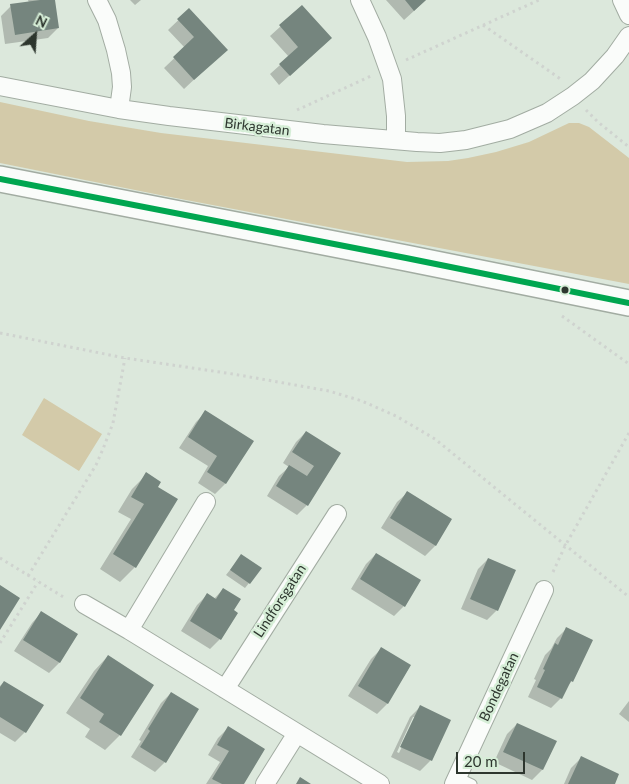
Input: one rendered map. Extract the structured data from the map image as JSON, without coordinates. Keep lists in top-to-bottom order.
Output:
{
  "streets": {
    "street": ["Birkagatan", "Lindforsgatan", "Bondegatan"]
  },
  "scale_bar": "20 m",
  "north": "top right"
}
